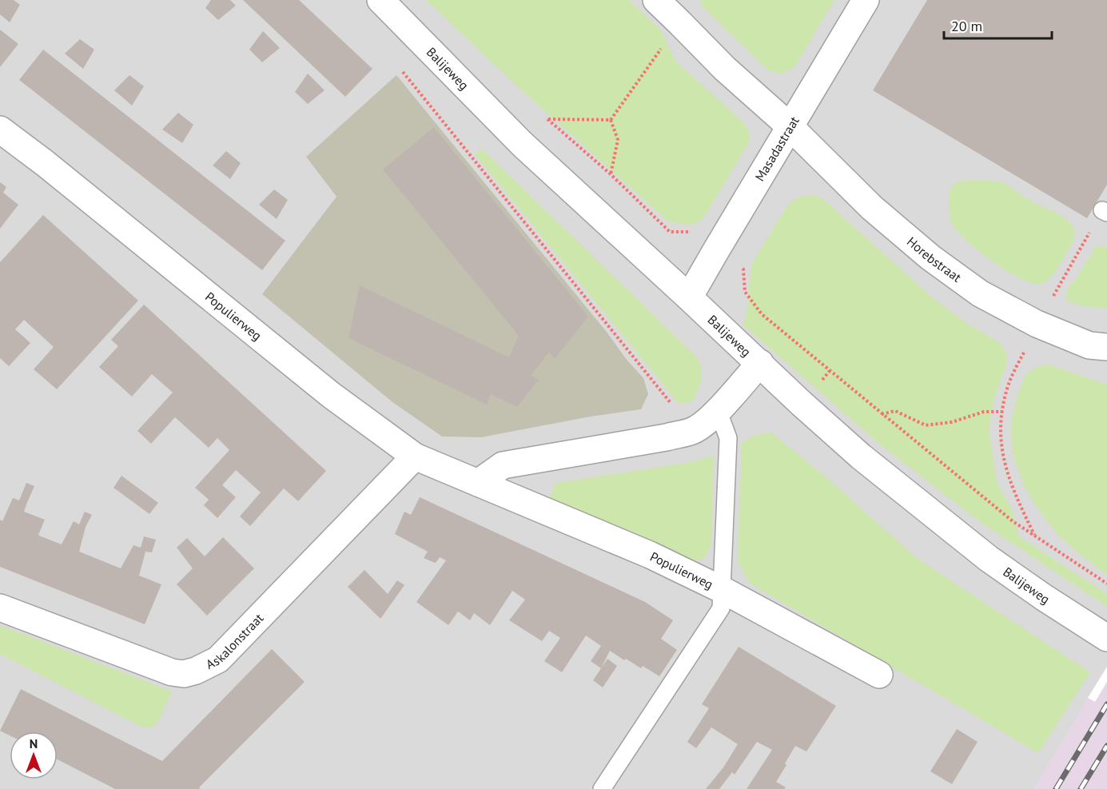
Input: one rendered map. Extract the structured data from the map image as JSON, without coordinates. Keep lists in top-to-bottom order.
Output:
{
  "streets": {
    "street": [
      "Balijeweg",
      "Masadastraat",
      "Horebstraat",
      "Populierweg",
      "Askalonstraat"
    ]
  },
  "crossings": [
    ["Balijeweg", "Masadastraat"],
    ["Masadastraat", "Horebstraat"],
    ["Populierweg", "Askalonstraat"]
  ],
  "scale_bar": "20 m",
  "north": "top"
}
